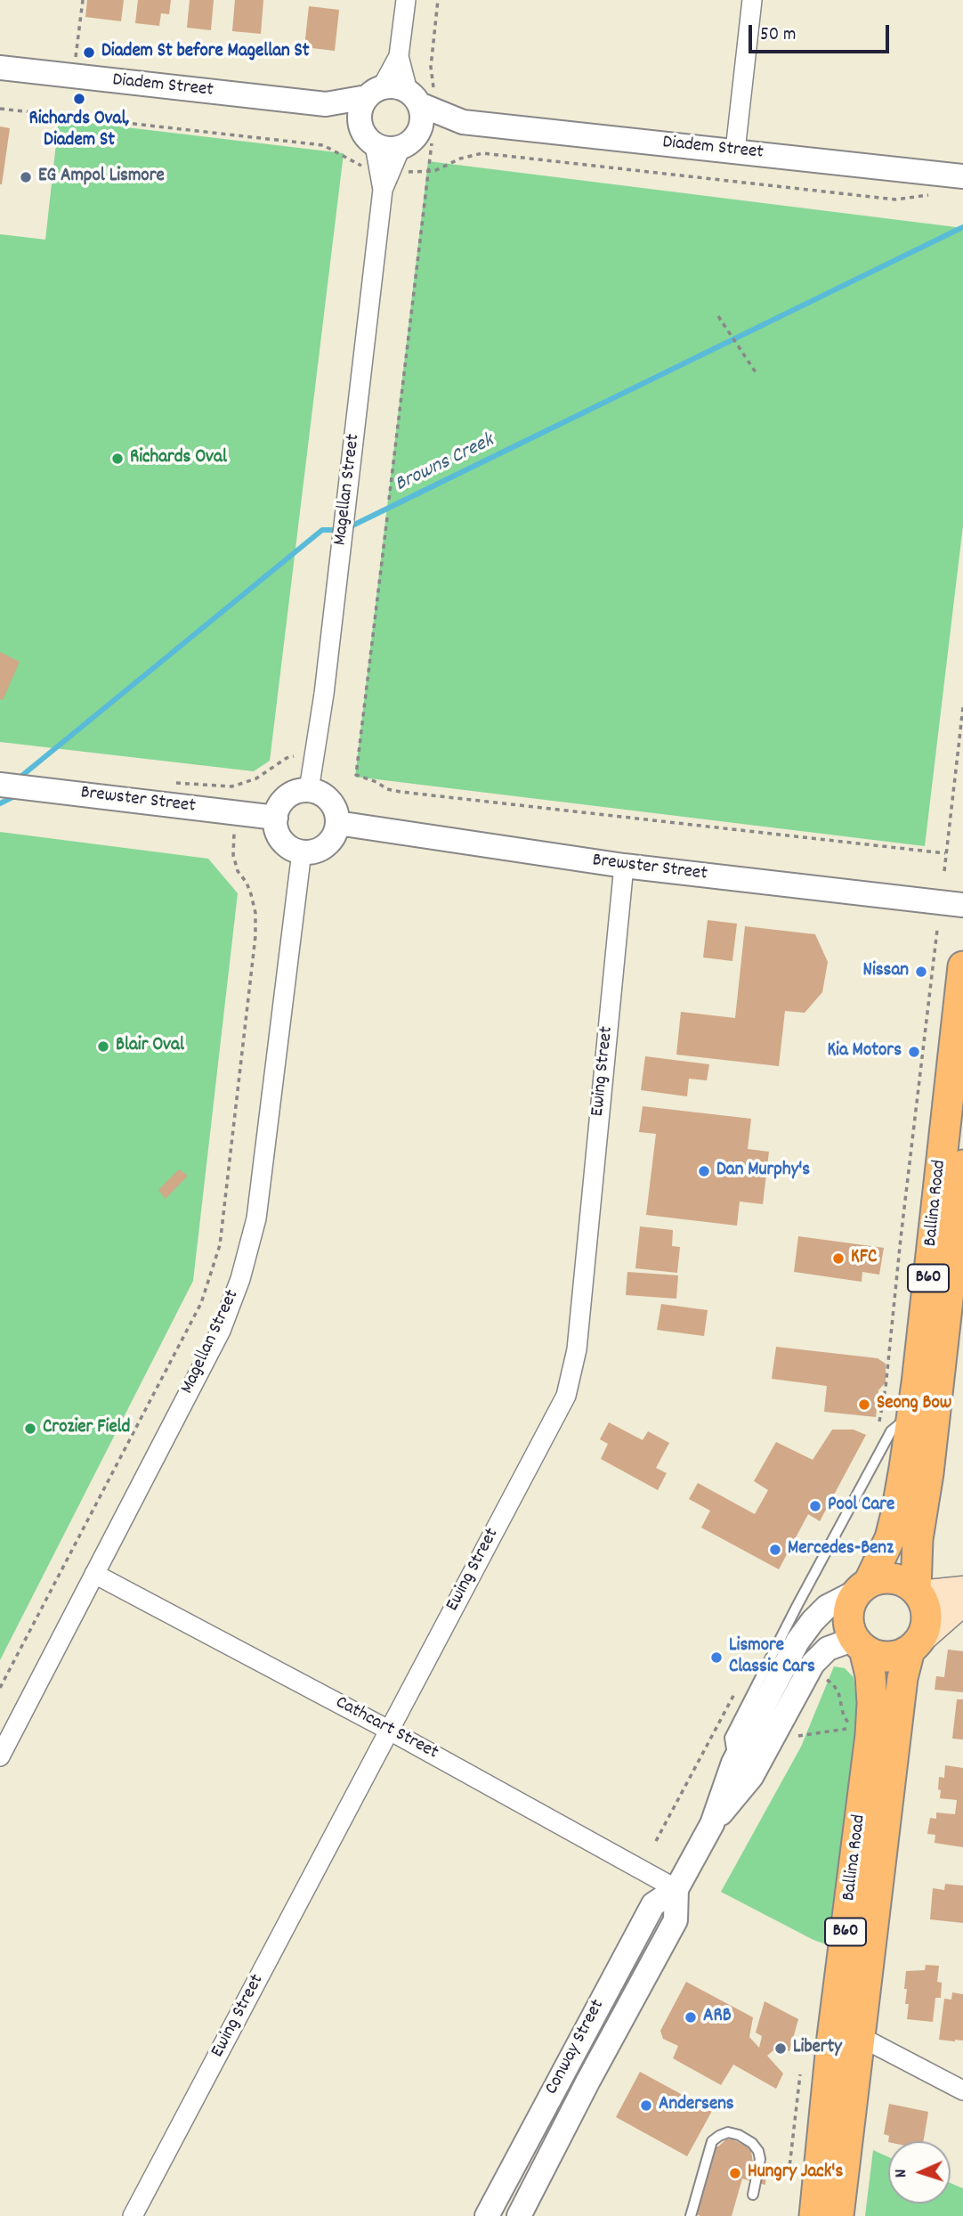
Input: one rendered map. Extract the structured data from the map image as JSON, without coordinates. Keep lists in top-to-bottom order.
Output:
{
  "streets": {
    "main road": ["Ballina Road", "B60"],
    "street": [
      "Diadem Street",
      "Magellan Street",
      "Brewster Street",
      "Ewing Street",
      "Cathcart Street",
      "Conway Street"
    ]
  },
  "crossings": [
    ["Diadem Street", "Magellan Street"],
    ["Magellan Street", "Brewster Street"],
    ["Magellan Street", "Cathcart Street"],
    ["Brewster Street", "Ewing Street"],
    ["Ewing Street", "Cathcart Street"],
    ["Ballina Road", "B60"],
    ["Ballina Road", "Conway Street"],
    ["B60", "Conway Street"],
    ["Cathcart Street", "Conway Street"]
  ],
  "water": ["Browns Creek"],
  "places": [
    "Diadem St before Magellan St",
    "Richards Oval, Diadem St",
    "EG Ampol Lismore",
    "Richards Oval",
    "Nissan",
    "Blair Oval",
    "Kia Motors",
    "Dan Murphy's",
    "KFC",
    "Seong Bow",
    "Crozier Field",
    "Pool Care",
    "Mercedes-Benz",
    "Lismore Classic Cars",
    "ARB",
    "Liberty",
    "Andersens",
    "Hungry Jack's"
  ],
  "scale_bar": "50 m",
  "north": "left"
}
